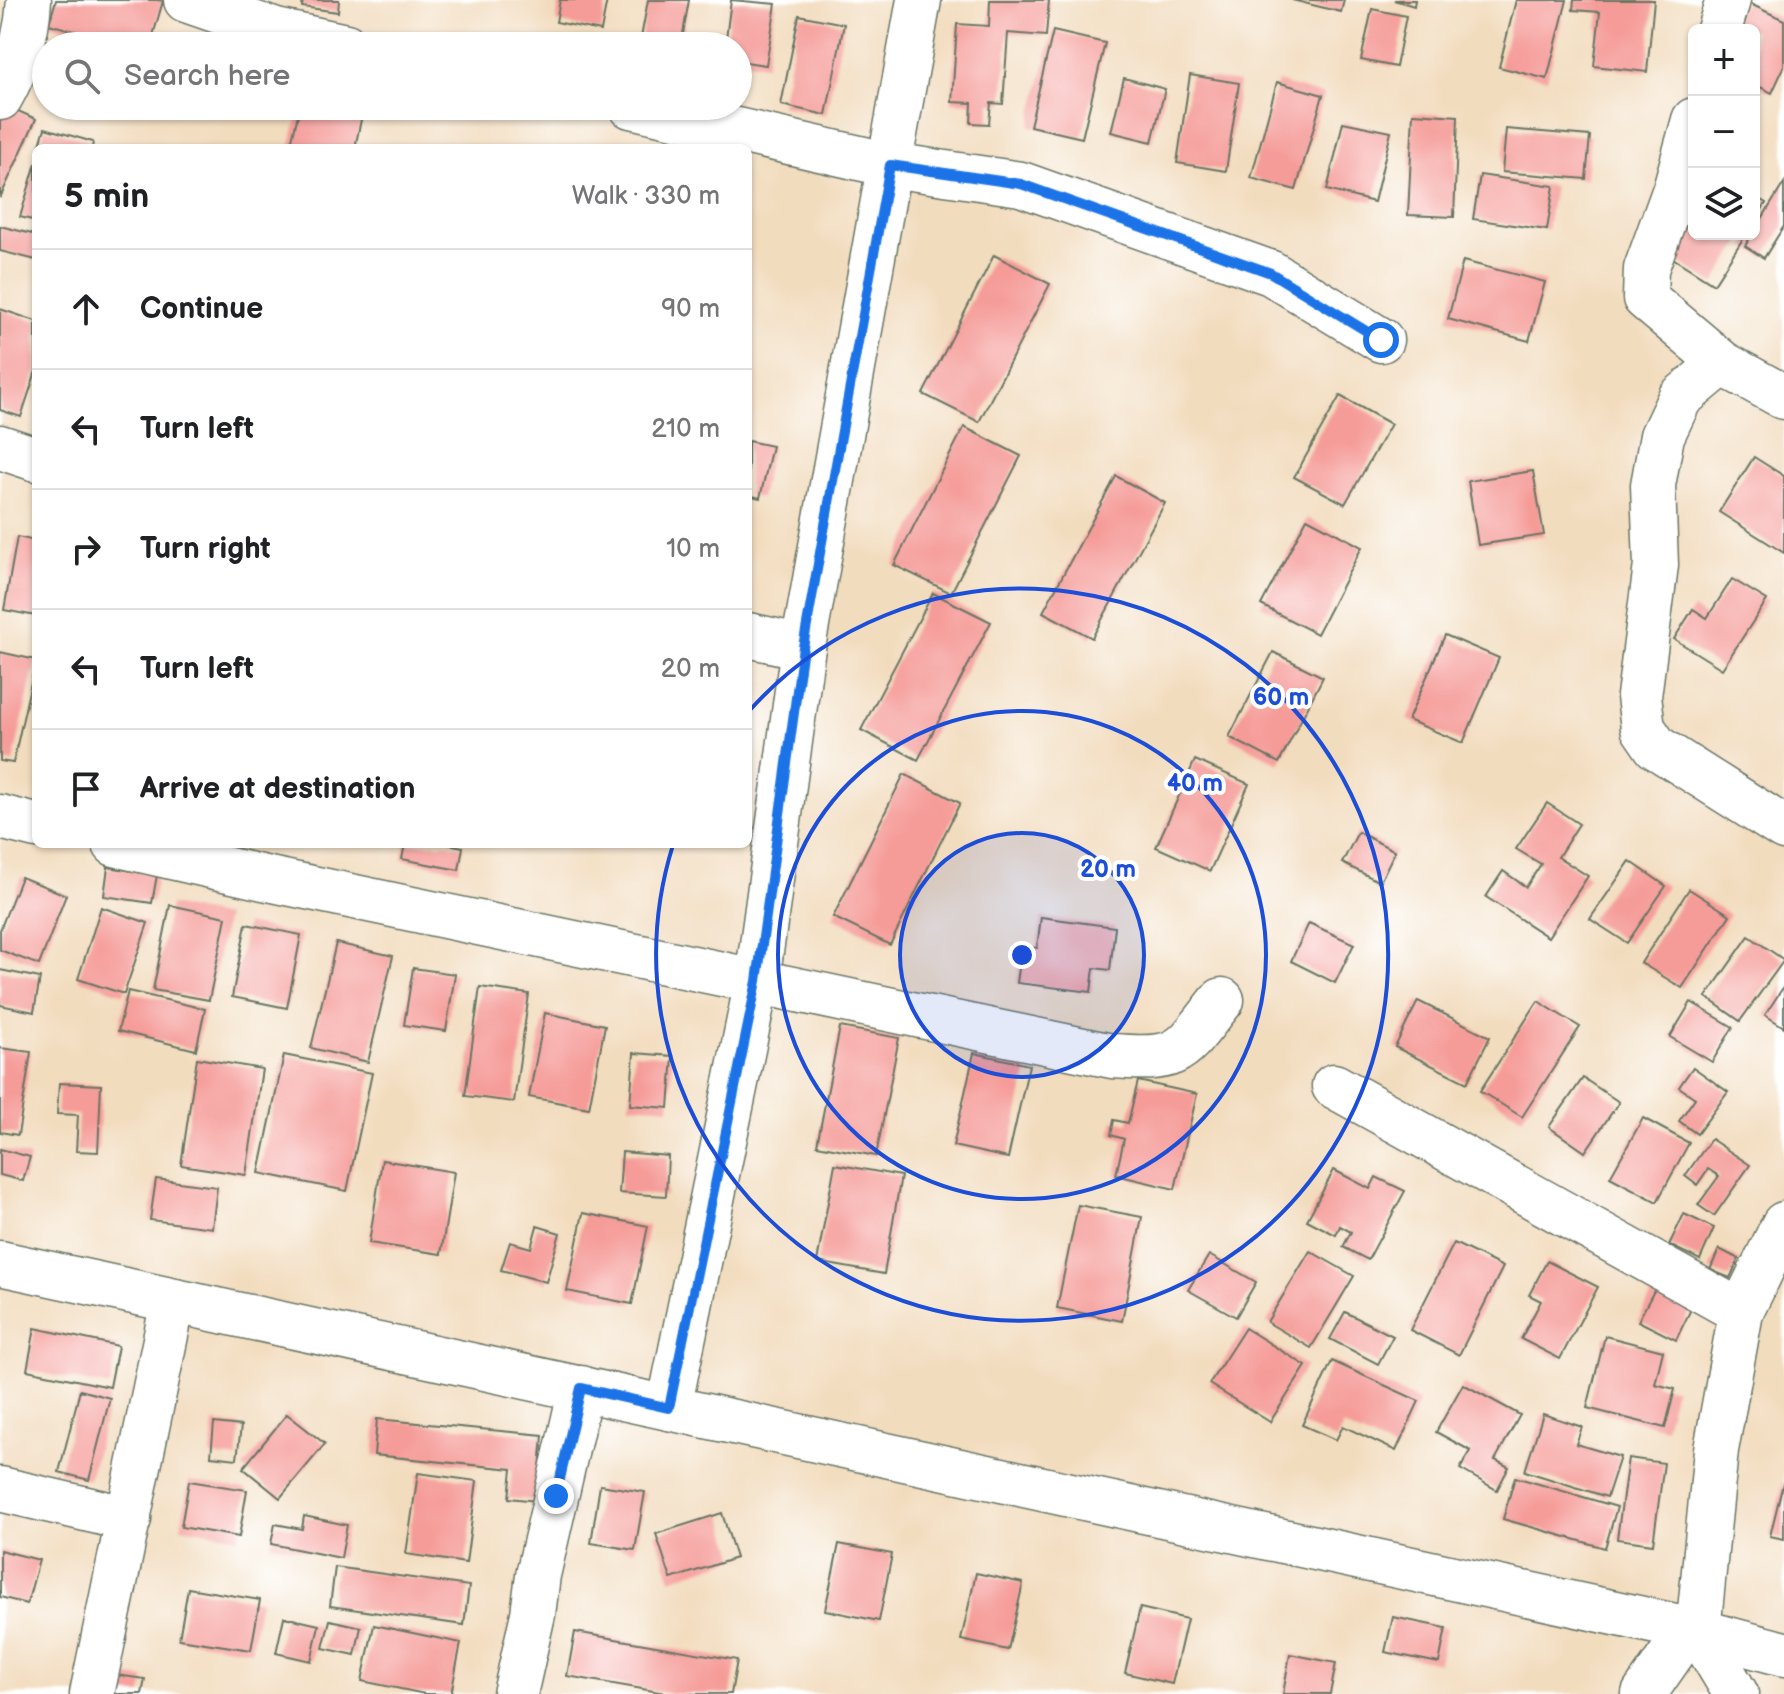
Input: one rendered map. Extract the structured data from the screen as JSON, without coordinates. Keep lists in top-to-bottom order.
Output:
{
  "page": {
    "map_buttons": ["+", "−"],
    "search": "Search here",
    "heading": ["5 min", "Walk · 330 m"],
    "list": [
      ["Continue", "90 m"],
      ["Turn left", "210 m"],
      ["Turn right", "10 m"],
      ["Turn left", "20 m"],
      "Arrive at destination"
    ]
  },
  "rings": ["60 m", "40 m", "20 m"]
}
